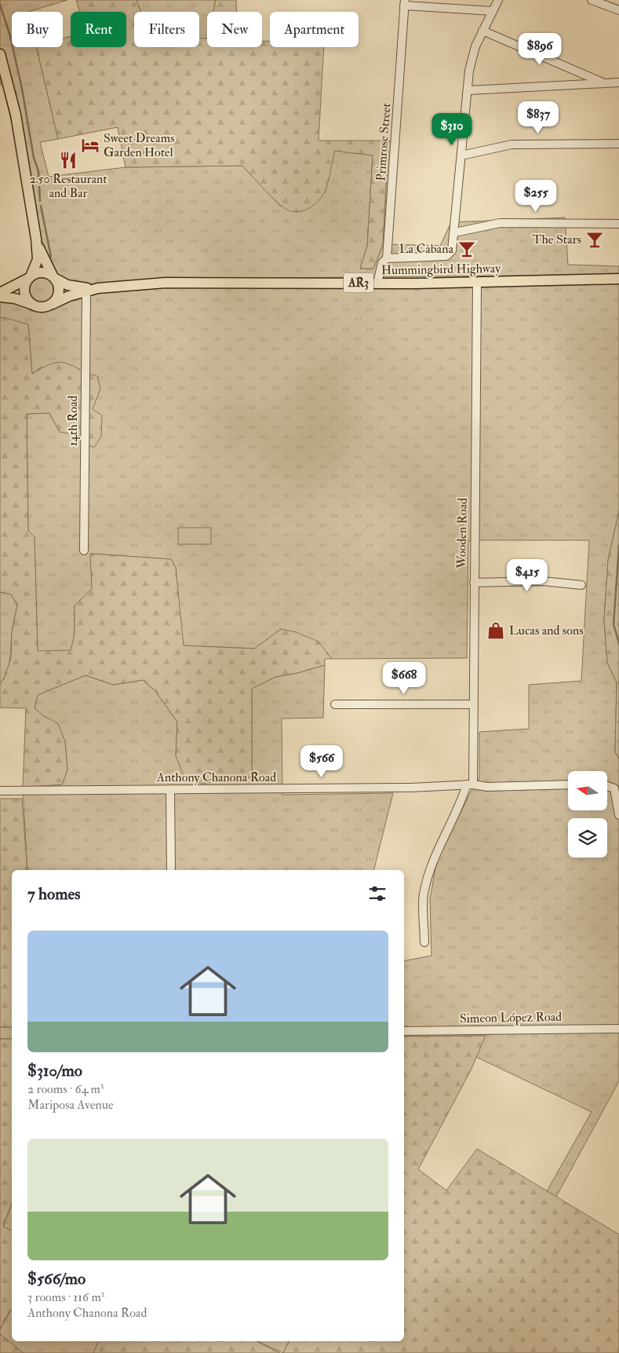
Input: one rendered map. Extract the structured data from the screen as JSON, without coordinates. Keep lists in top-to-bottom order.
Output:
{
  "streets": {
    "main road": ["Hummingbird Highway", "AR3"],
    "street": [
      "Primrose Street",
      "14th Road",
      "Wooden Road",
      "Anthony Chanona Road",
      "Simeon López Road"
    ]
  },
  "crossings": [
    ["Primrose Street", "Hummingbird Highway"],
    ["Hummingbird Highway", "14th Road"],
    ["Hummingbird Highway", "Wooden Road"],
    ["Wooden Road", "Anthony Chanona Road"]
  ],
  "places": {
    "hotel": ["Sweet Dreams Garden Hotel"],
    "restaurant": ["2.50 Restaurant and Bar"],
    "bar": ["The Stars", "La Cabana"],
    "shop": ["Lucas and sons"]
  },
  "north": "left",
  "page": {
    "chip": [
      "Buy",
      "Rent",
      "Filters",
      "New",
      "Apartment"
    ],
    "price": [
      "$896",
      "$837",
      "$310",
      "$255",
      "$415",
      "$668",
      "$566"
    ],
    "heading": "7 homes",
    "list": [
      {
        "name": "$310/mo",
        "note": "2 rooms · 64 m² · Mariposa Avenue"
      },
      {
        "name": "$566/mo",
        "note": "3 rooms · 116 m² · Anthony Chanona Road"
      }
    ]
  }
}
